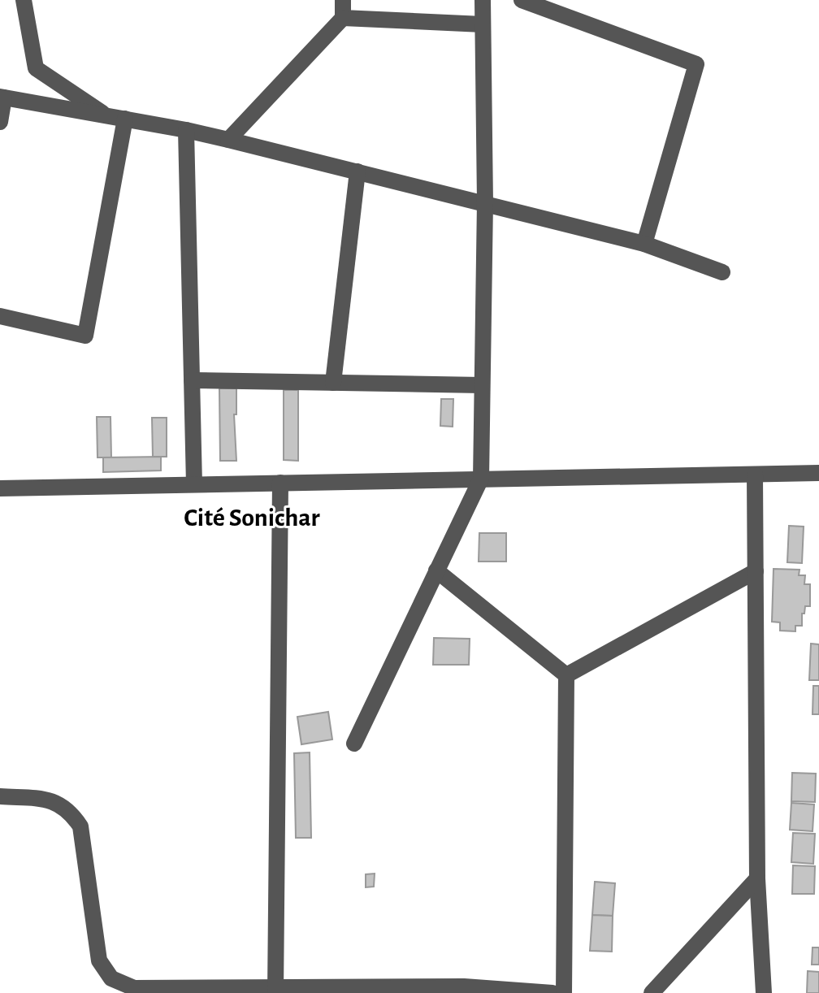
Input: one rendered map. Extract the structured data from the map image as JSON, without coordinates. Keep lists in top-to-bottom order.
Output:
{
  "districts": ["Cité Sonichar"]
}
